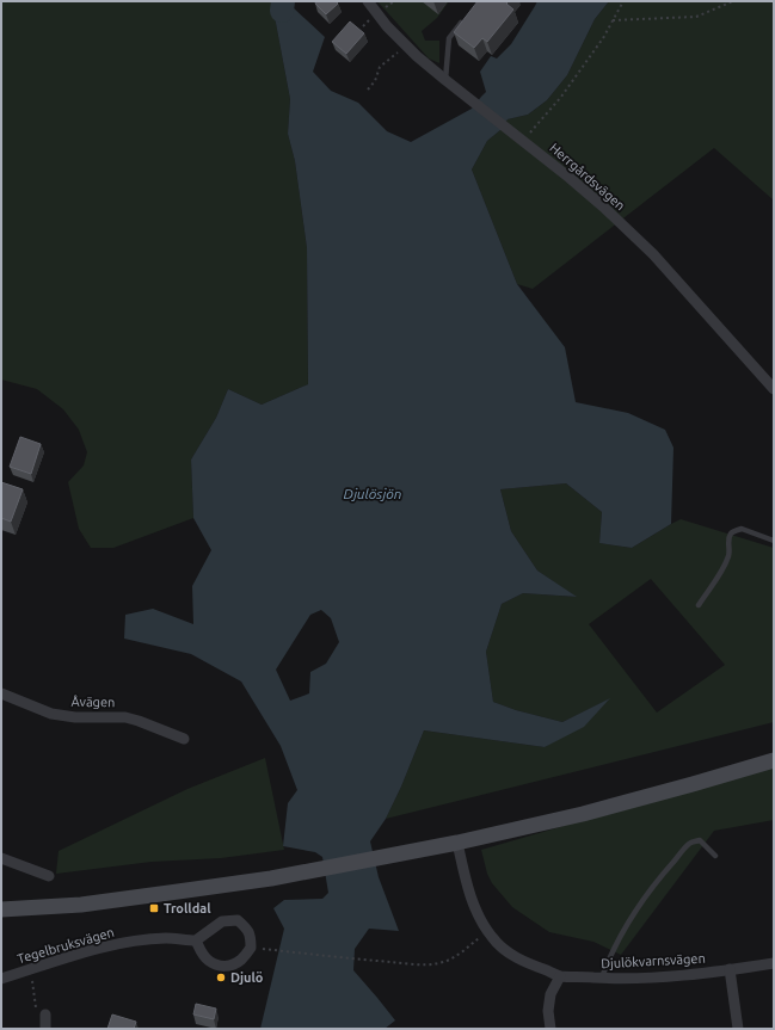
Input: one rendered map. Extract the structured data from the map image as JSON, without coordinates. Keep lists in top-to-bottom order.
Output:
{
  "streets": {
    "street": [
      "Herrgårdsvägen",
      "Åvägen",
      "Tegelbruksvägen",
      "Djulökvarnsvägen"
    ]
  },
  "water": ["Djulösjön"],
  "places": {
    "transit": ["Trolldal"],
    "other": ["Djulö"]
  }
}
